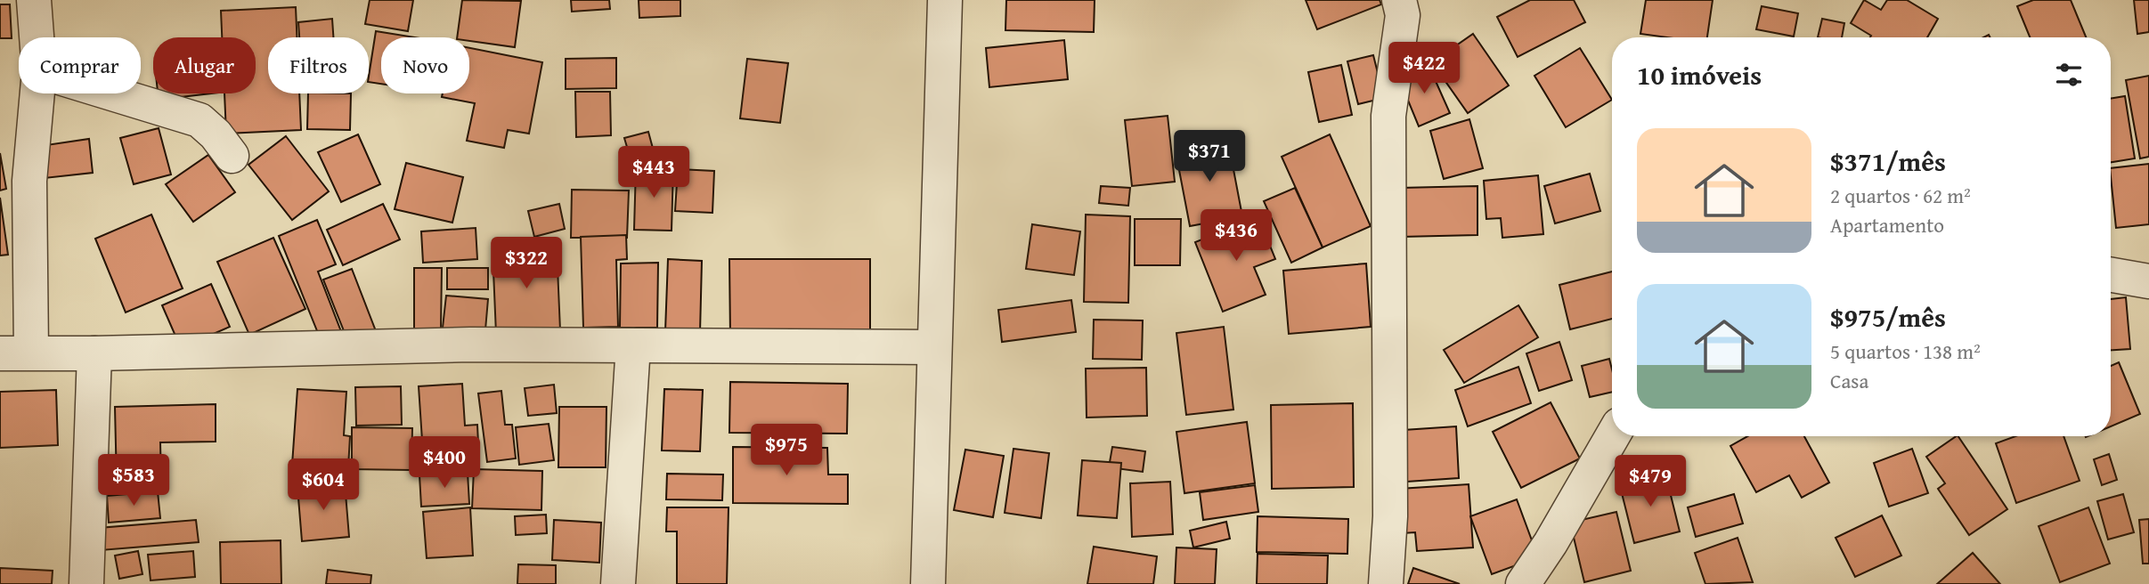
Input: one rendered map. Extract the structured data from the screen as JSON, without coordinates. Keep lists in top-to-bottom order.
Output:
{
  "page": {
    "chip": [
      "Comprar",
      "Alugar",
      "Filtros",
      "Novo"
    ],
    "heading": "10 imóveis",
    "price": [
      "$422",
      "$371",
      "$443",
      "$436",
      "$322",
      "$975",
      "$400",
      "$583",
      "$479",
      "$604"
    ],
    "list": [
      {
        "name": "$371/mês",
        "note": "2 quartos · 62 m² · Apartamento"
      },
      {
        "name": "$975/mês",
        "note": "5 quartos · 138 m² · Casa"
      }
    ]
  }
}
